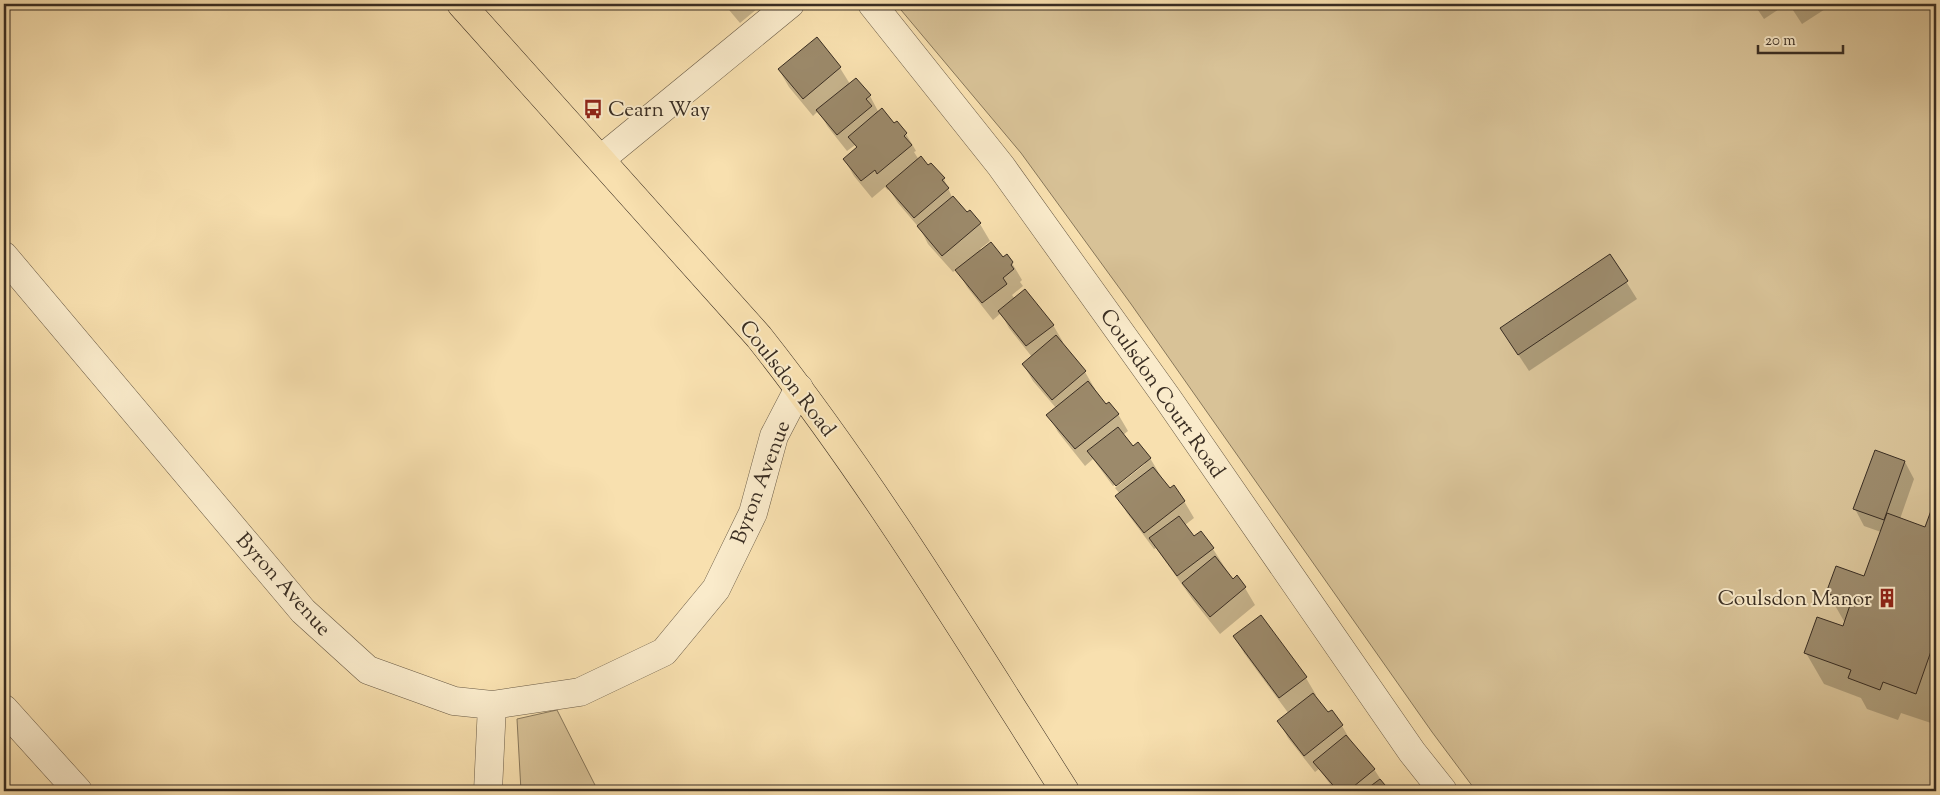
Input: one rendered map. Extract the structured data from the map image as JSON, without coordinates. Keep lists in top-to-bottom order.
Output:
{
  "streets": {
    "main road": ["Coulsdon Road"],
    "street": ["Coulsdon Court Road", "Byron Avenue"]
  },
  "crossings": [
    ["Coulsdon Road", "Byron Avenue"]
  ],
  "places": {
    "bus stop": ["Cearn Way"],
    "building": ["Coulsdon Manor"]
  },
  "scale_bar": "20 m"
}
